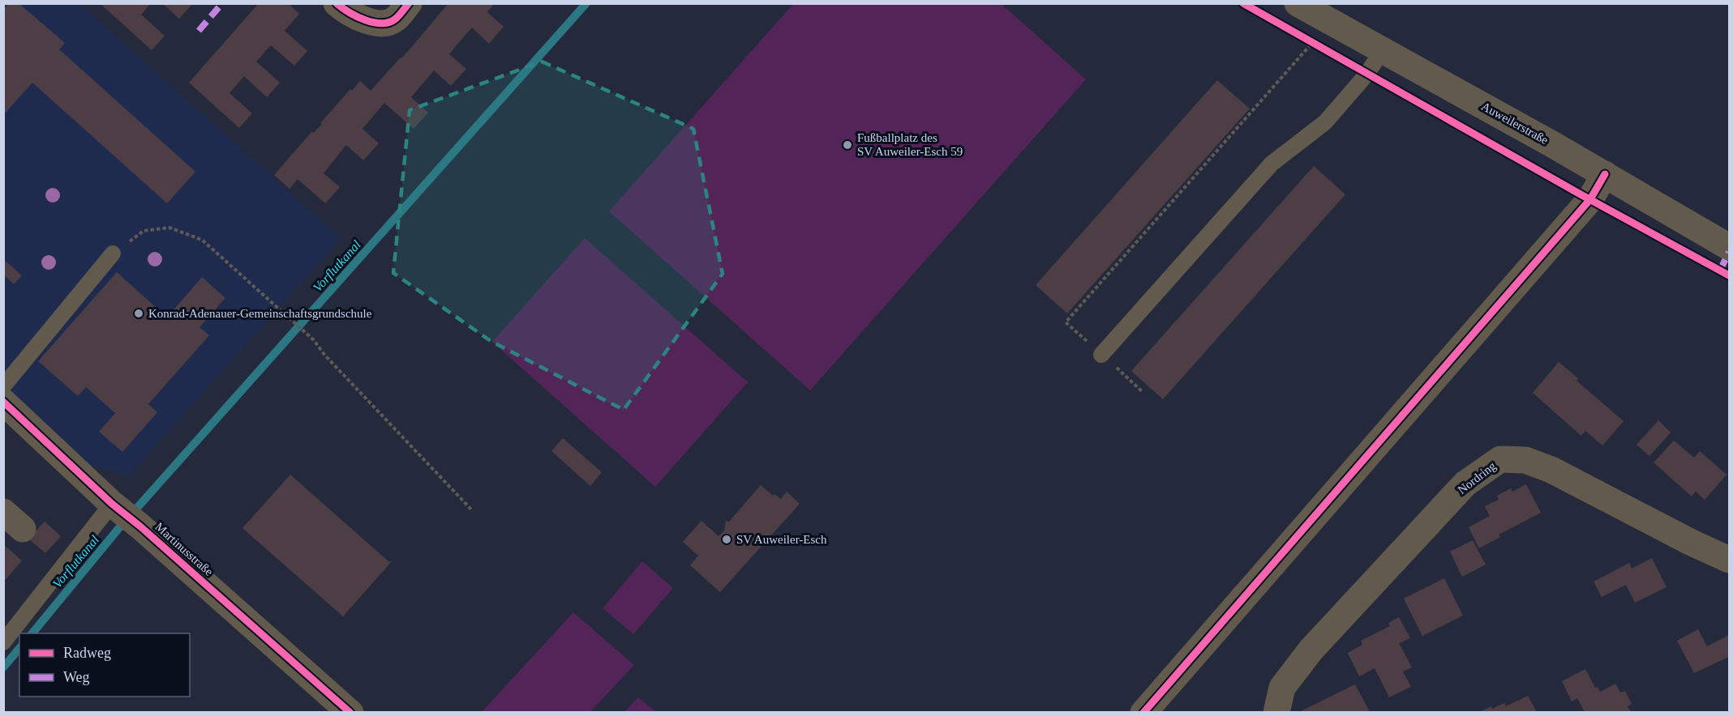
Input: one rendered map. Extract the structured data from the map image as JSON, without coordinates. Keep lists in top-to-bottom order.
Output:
{
  "streets": {
    "street": ["Auweilerstraße", "Nordring", "Martinusstraße"]
  },
  "water": ["Vorflutkanal"],
  "places": ["Fußballplatz des SV Auweiler-Esch 59", "Konrad-Adenauer-Gemeinschaftsgrundschule", "SV Auweiler-Esch"],
  "legend": ["Radweg", "Weg"]
}
